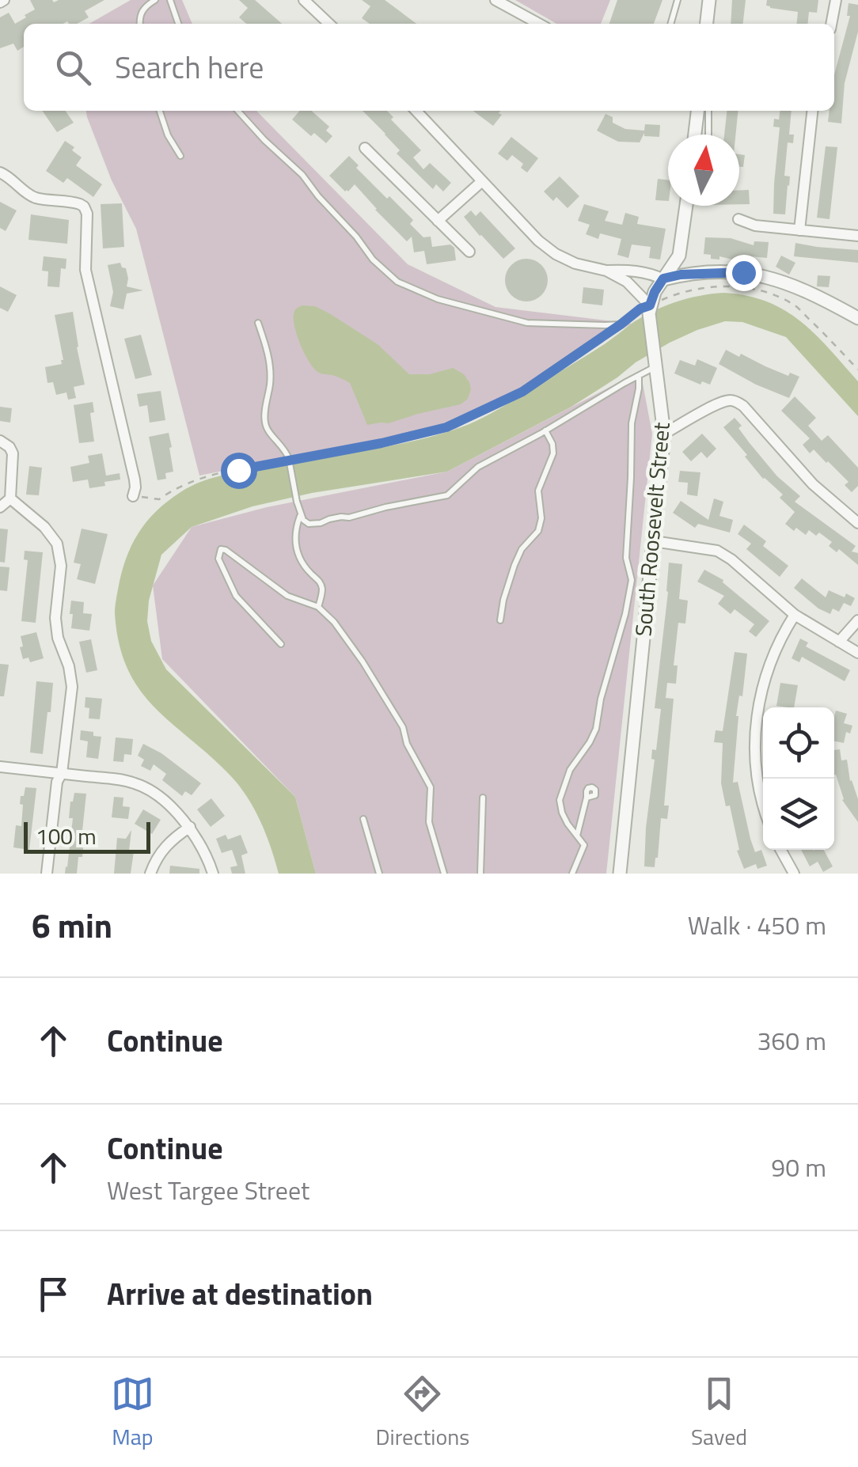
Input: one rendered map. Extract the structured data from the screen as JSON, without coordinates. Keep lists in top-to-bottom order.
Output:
{
  "streets": {
    "street": ["South Roosevelt Street"]
  },
  "scale_bar": "100 m",
  "north": "top",
  "page": {
    "search": "Search here",
    "scale": "100 m",
    "heading": ["6 min", "Walk · 450 m"],
    "list": [
      ["Continue", "360 m"],
      ["Continue", "West Targee Street", "90 m"],
      "Arrive at destination"
    ],
    "nav": ["Map", "Directions", "Saved"]
  }
}
